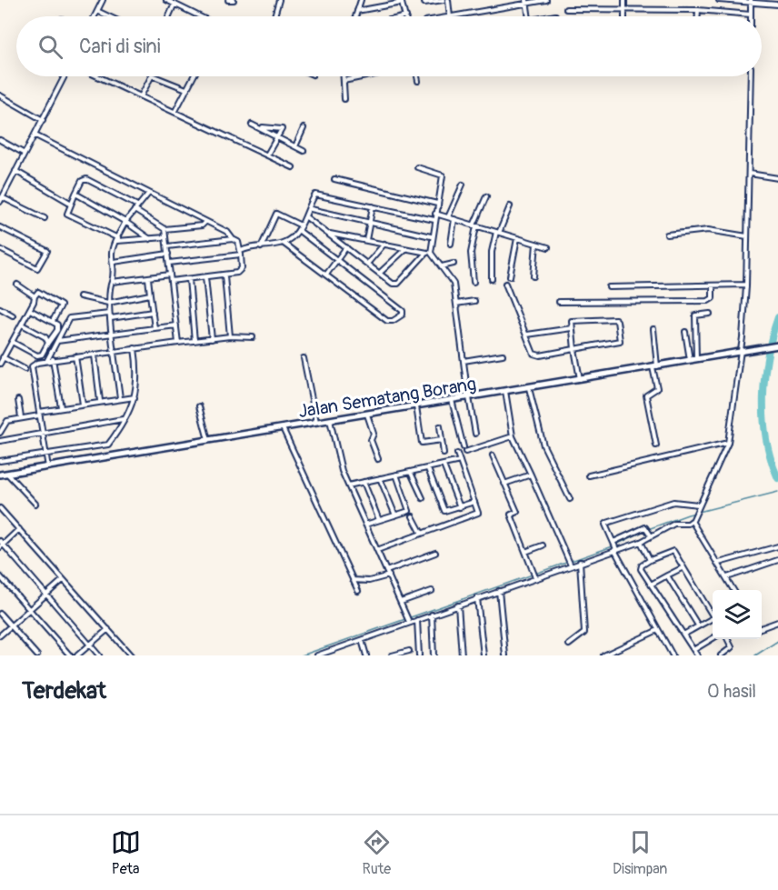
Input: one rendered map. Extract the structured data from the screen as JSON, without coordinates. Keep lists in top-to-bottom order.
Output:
{
  "streets": {
    "street": ["Jalan Sematang Borang"]
  },
  "page": {
    "search": "Cari di sini",
    "heading": ["Terdekat", "0 hasil"],
    "nav": ["Peta", "Rute", "Disimpan"]
  }
}
